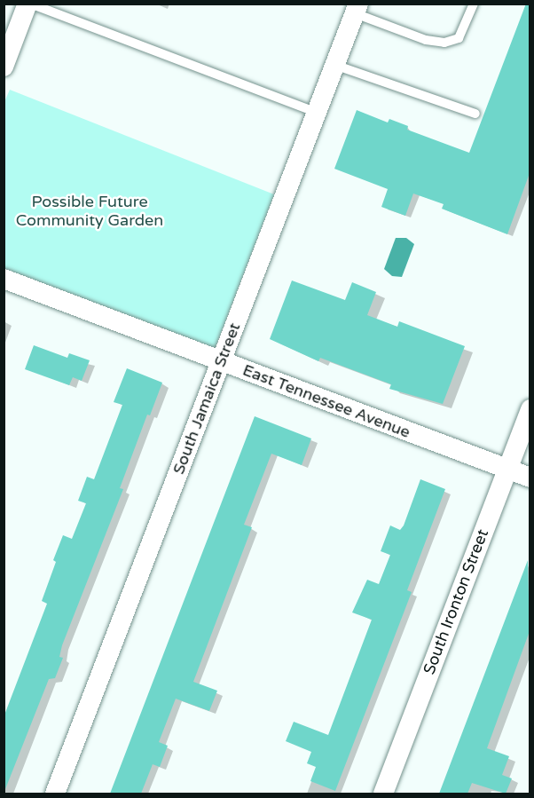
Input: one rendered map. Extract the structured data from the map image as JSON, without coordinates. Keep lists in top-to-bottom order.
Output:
{
  "streets": {
    "street": ["South Jamaica Street", "East Tennessee Avenue", "South Ironton Street"]
  },
  "crossings": [
    ["South Jamaica Street", "East Tennessee Avenue"],
    ["East Tennessee Avenue", "South Ironton Street"]
  ],
  "parks": ["Possible Future Community Garden"]
}
